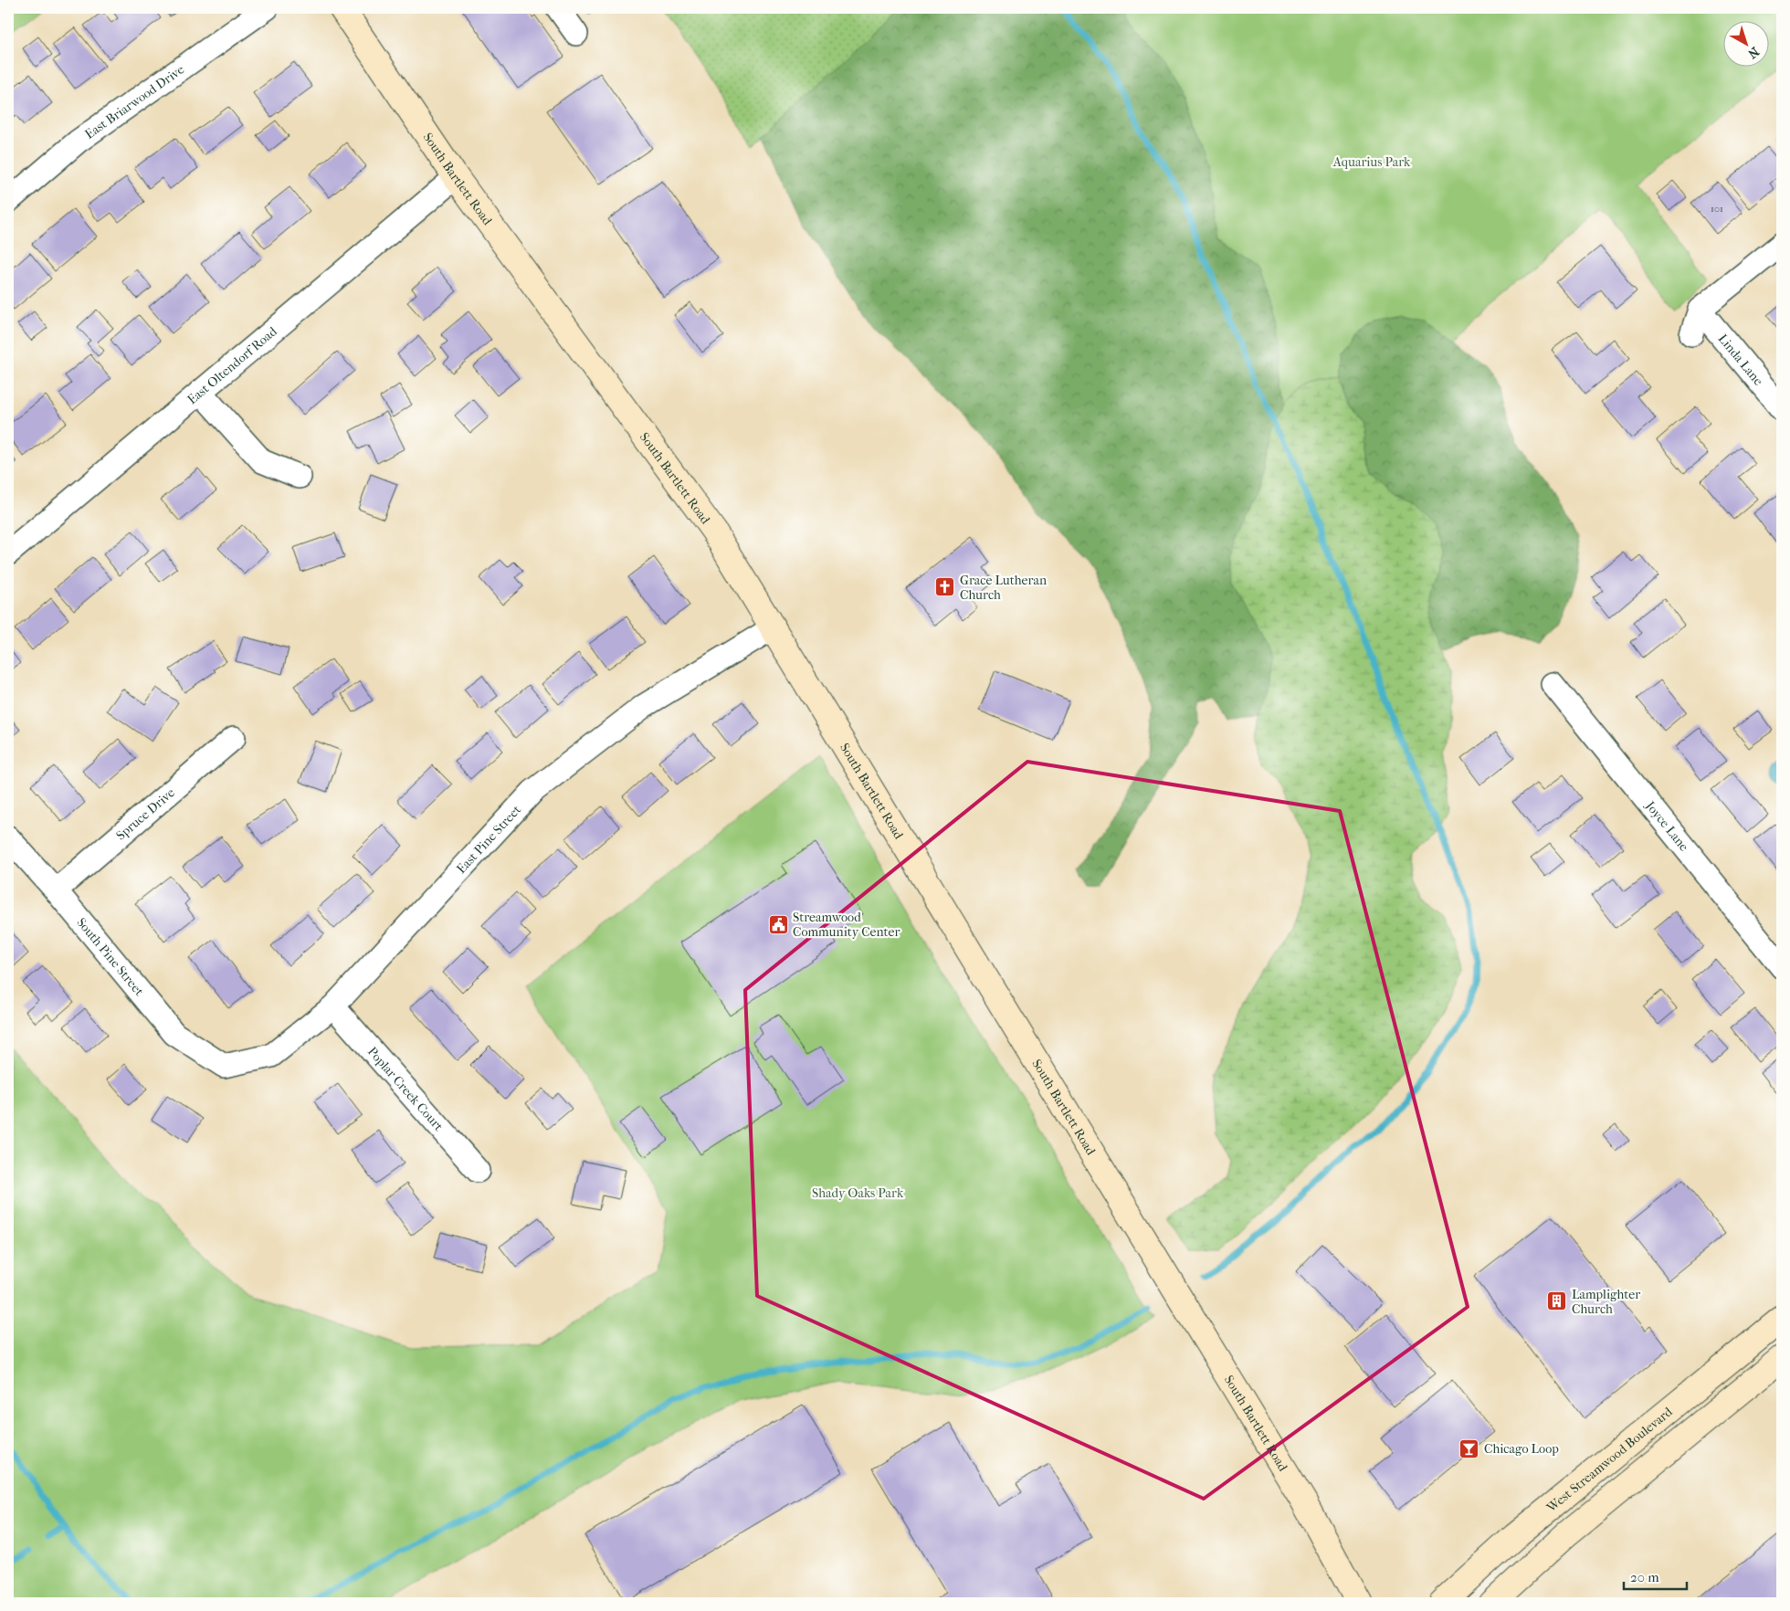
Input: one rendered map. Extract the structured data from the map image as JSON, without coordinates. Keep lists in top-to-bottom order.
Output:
{
  "streets": {
    "main road": ["South Bartlett Road", "West Streamwood Boulevard"],
    "street": [
      "East Briarwood Drive",
      "Linda Lane",
      "East Oltendorf Road",
      "Spruce Drive",
      "Joyce Lane",
      "East Pine Street",
      "South Pine Street",
      "Poplar Creek Court"
    ]
  },
  "crossings": [
    ["South Bartlett Road", "East Oltendorf Road"],
    ["South Bartlett Road", "East Pine Street"],
    ["Spruce Drive", "South Pine Street"],
    ["East Pine Street", "South Pine Street"],
    ["East Pine Street", "Poplar Creek Court"]
  ],
  "parks": ["Aquarius Park", "Shady Oaks Park"],
  "places": {
    "church": ["Grace Lutheran Church"],
    "public building": ["Streamwood Community Center"],
    "building": ["Lamplighter Church"],
    "bar": ["Chicago Loop"]
  },
  "house_numbers": ["101"],
  "scale_bar": "20 m",
  "north": "bottom right"
}
